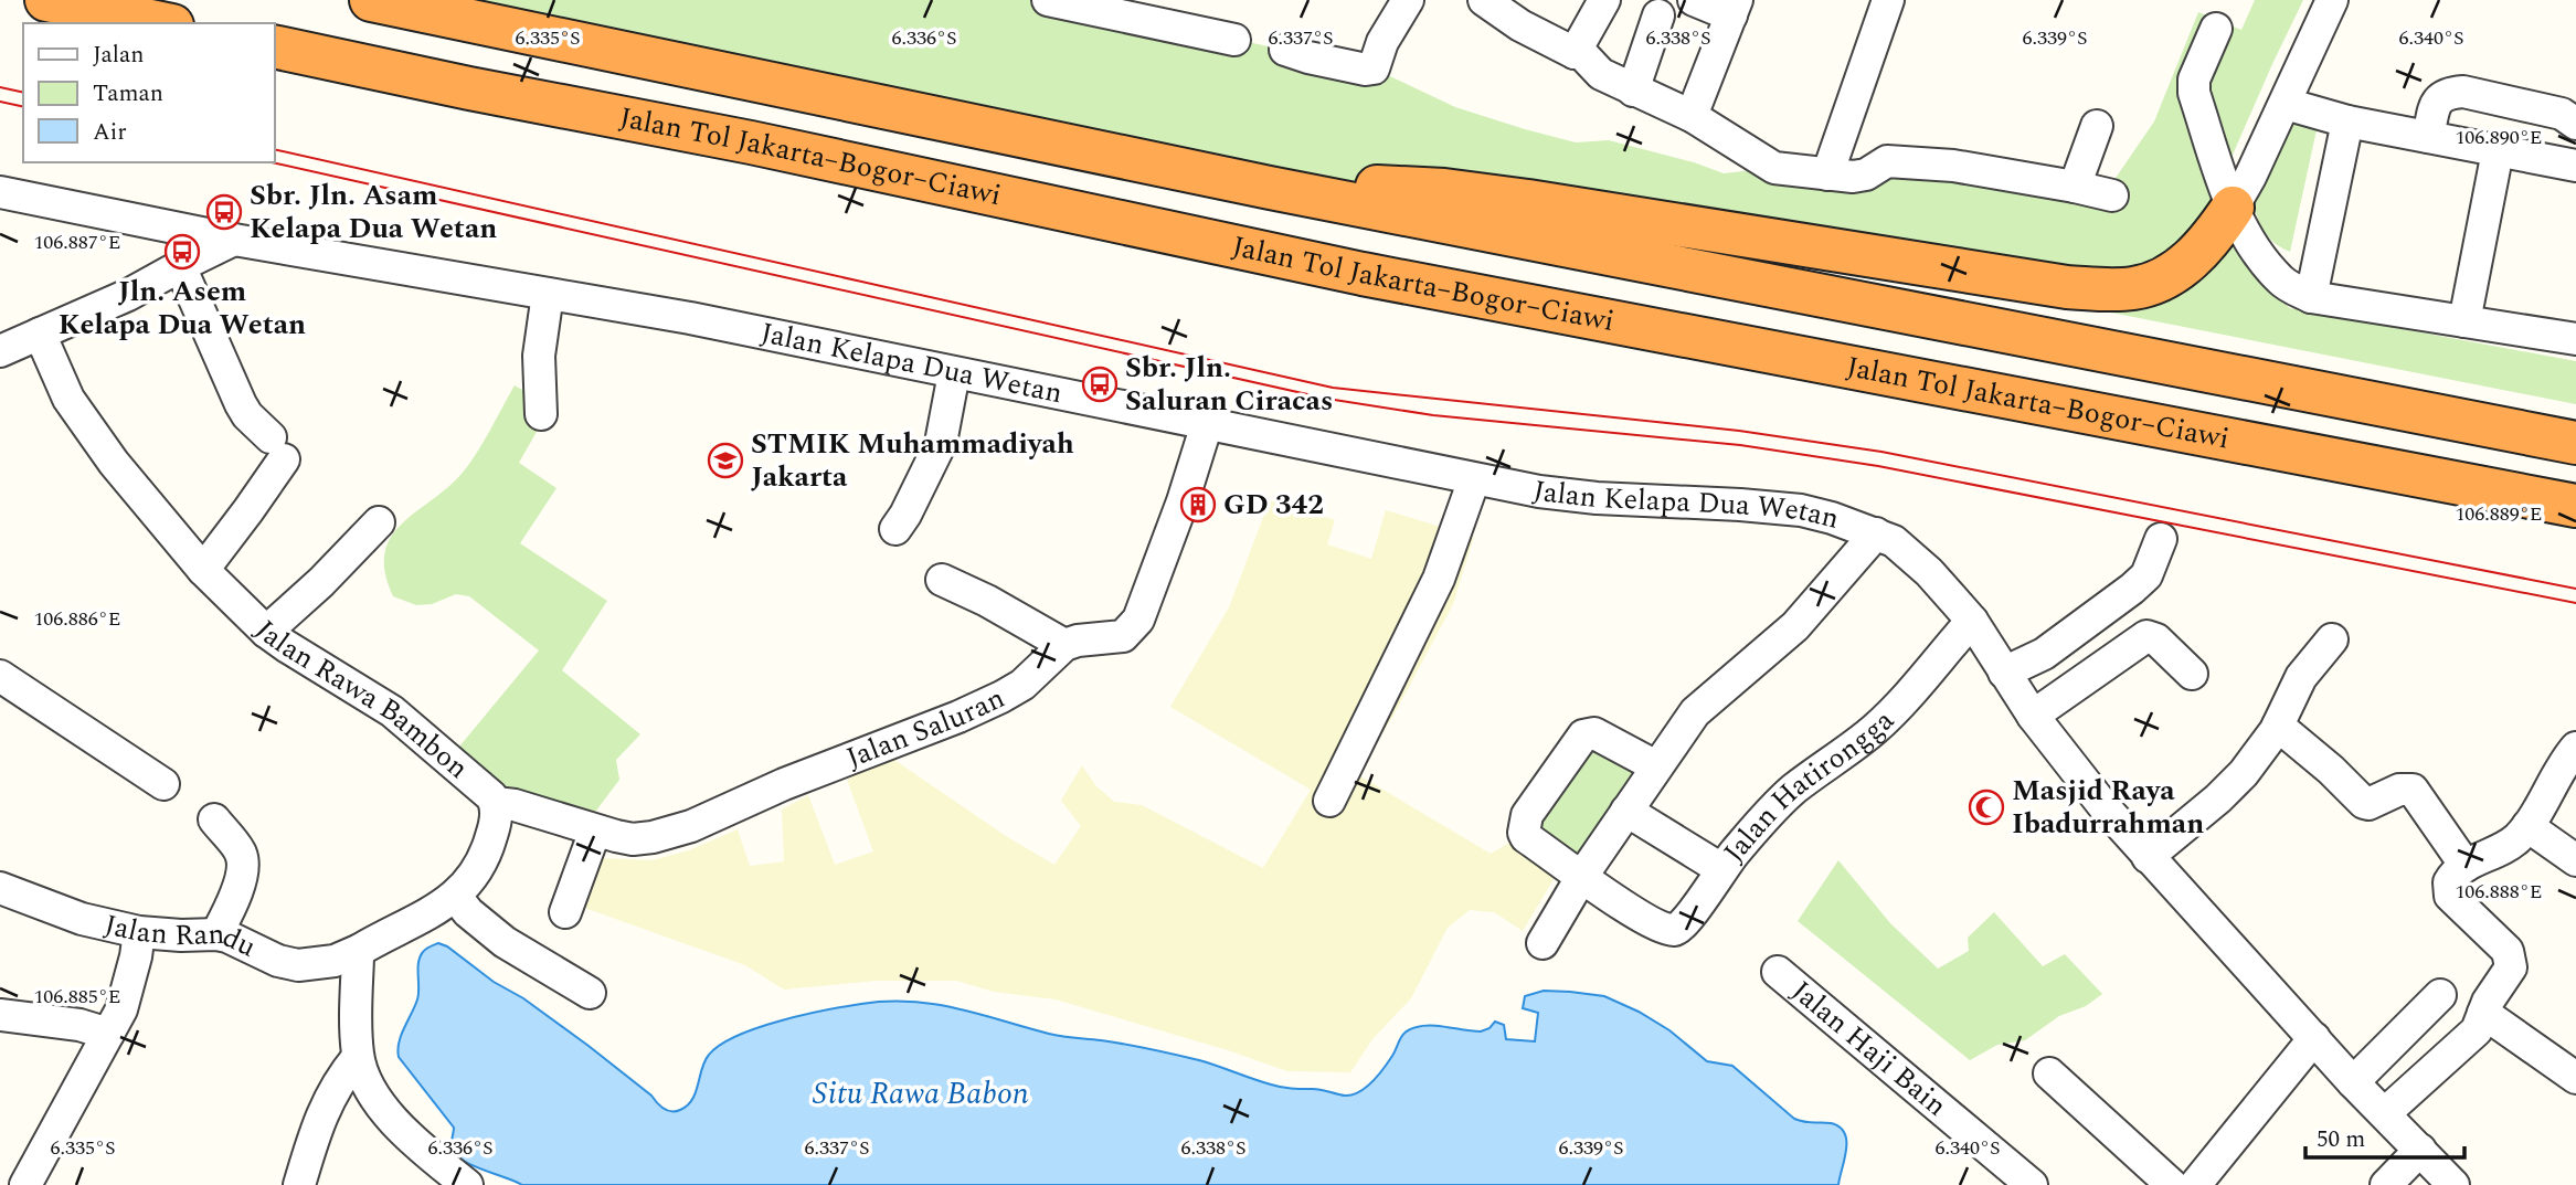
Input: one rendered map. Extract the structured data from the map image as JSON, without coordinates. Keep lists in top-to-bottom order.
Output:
{
  "streets": {
    "highway": ["Jalan Tol Jakarta–Bogor–Ciawi"],
    "street": [
      "Jalan Kelapa Dua Wetan",
      "Jalan Rawa Bambon",
      "Jalan Saluran",
      "Jalan Hatirongga",
      "Jalan Randu",
      "Jalan Haji Bain"
    ]
  },
  "crossings": [
    ["Jalan Kelapa Dua Wetan", "Jalan Hatirongga"],
    ["Jalan Rawa Bambon", "Jalan Saluran"]
  ],
  "water": ["Situ Rawa Babon"],
  "places": {
    "bus stop": ["Sbr. Jln. Asam Kelapa Dua Wetan", "Jln. Asem Kelapa Dua Wetan", "Sbr. Jln. Saluran Ciracas"],
    "school or university": ["STMIK Muhammadiyah Jakarta"],
    "building": ["GD 342"],
    "mosque": ["Masjid Raya Ibadurrahman"]
  },
  "legend": ["Jalan", "Taman", "Air"],
  "scale_bar": "50 m",
  "coordinates": [
    "6.335°S",
    "6.336°S",
    "6.337°S",
    "6.338°S",
    "6.339°S",
    "6.340°S",
    "106.890°E",
    "106.887°E",
    "106.889°E",
    "106.886°E",
    "106.888°E",
    "106.885°E"
  ]
}
